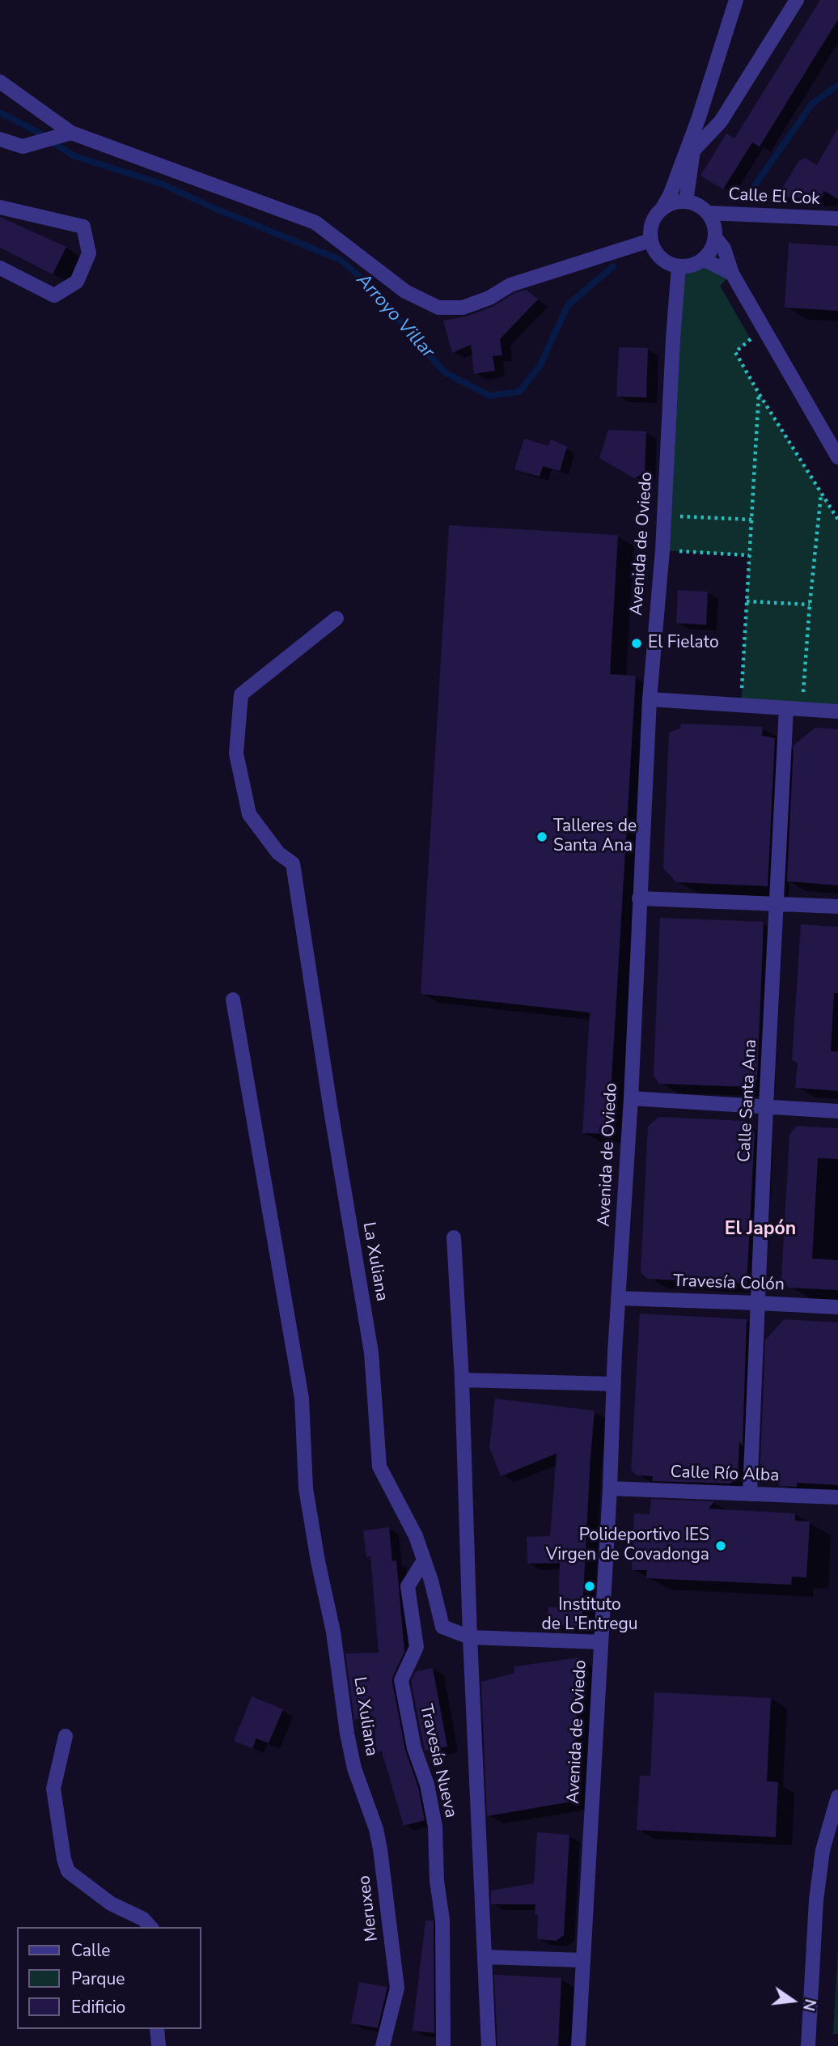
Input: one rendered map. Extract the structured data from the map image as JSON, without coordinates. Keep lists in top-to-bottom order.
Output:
{
  "streets": {
    "street": [
      "Calle El Cok",
      "Avenida de Oviedo",
      "Calle Santa Ana",
      "La Xuliana",
      "Travesía Colón",
      "Calle Río Alba",
      "Travesía Nueva",
      "Meruxeo"
    ]
  },
  "crossings": [
    ["Calle El Cok", "Avenida de Oviedo"],
    ["Avenida de Oviedo", "Travesía Colón"],
    ["Avenida de Oviedo", "Calle Río Alba"],
    ["Calle Santa Ana", "Travesía Colón"],
    ["Calle Santa Ana", "Calle Río Alba"],
    ["La Xuliana", "Travesía Nueva"],
    ["La Xuliana", "Meruxeo"]
  ],
  "districts": ["El Japón"],
  "water": ["Arroyo Villar"],
  "places": [
    "El Fielato",
    "Talleres de Santa Ana",
    "Polideportivo IES Virgen de Covadonga",
    "Instituto de L'Entregu"
  ],
  "legend": ["Calle", "Parque", "Edificio"],
  "north": "right"
}
